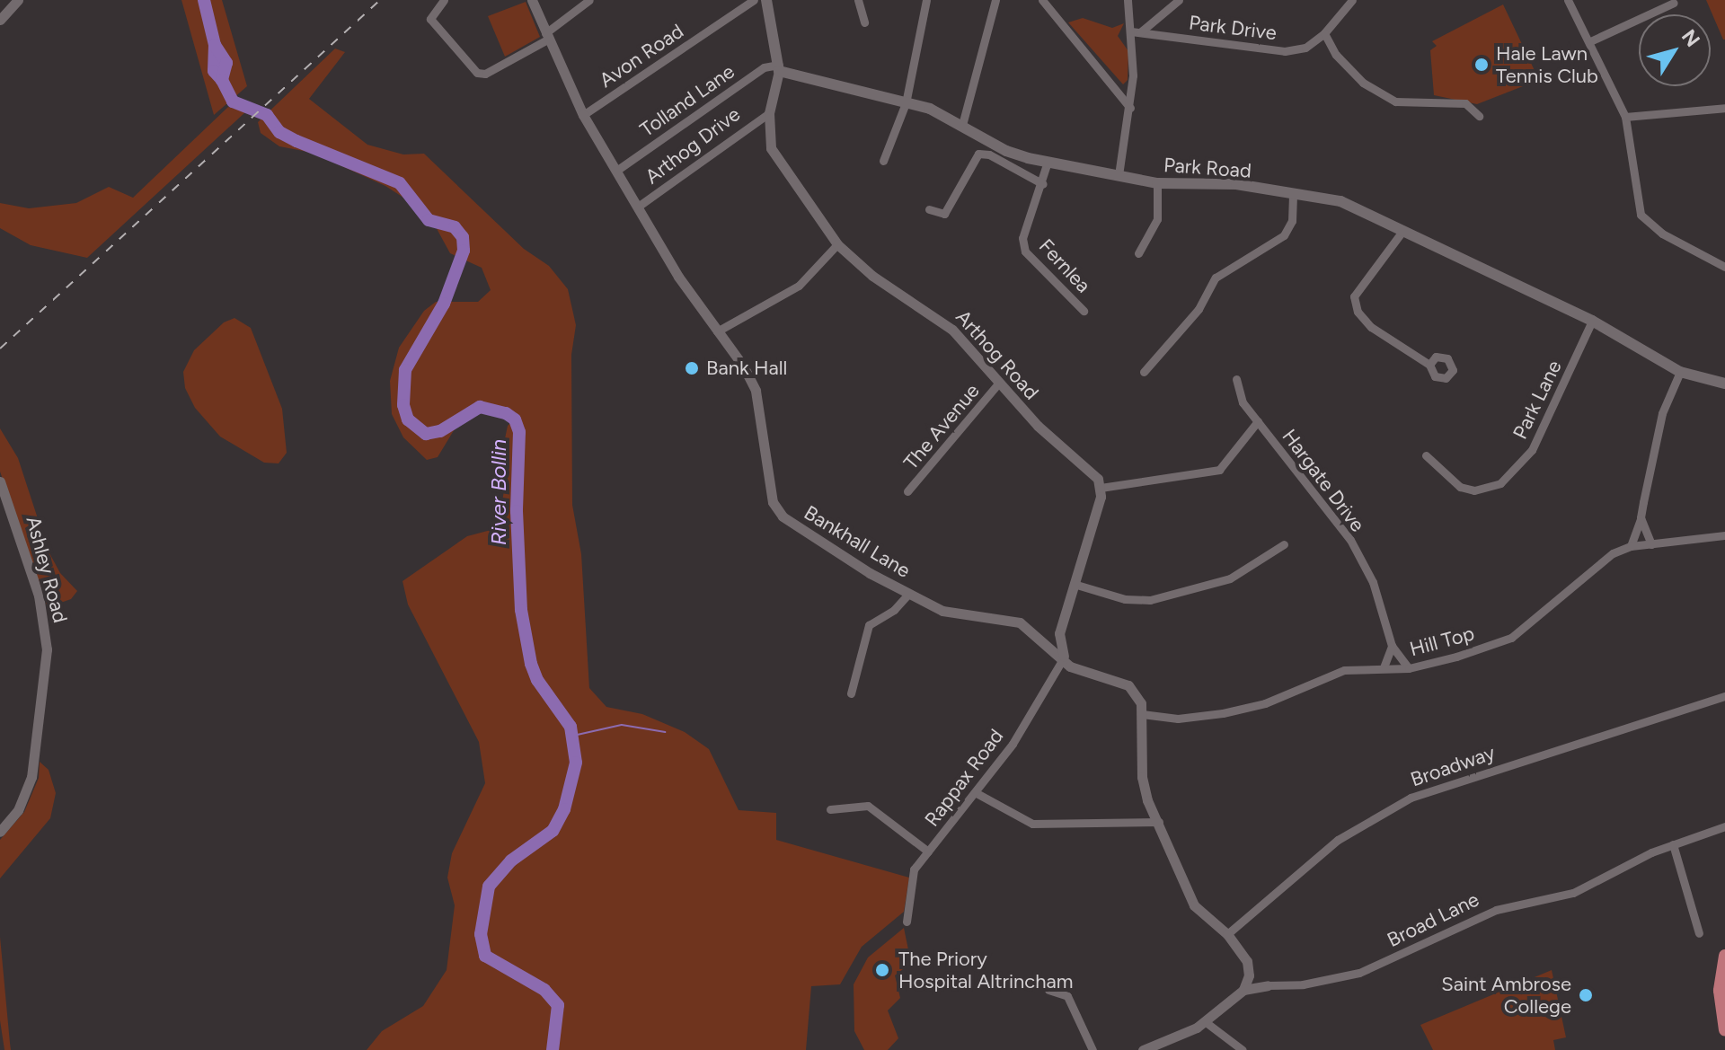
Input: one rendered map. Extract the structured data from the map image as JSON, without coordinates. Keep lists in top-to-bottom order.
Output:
{
  "streets": {
    "main road": ["Park Road"],
    "street": [
      "Park Drive",
      "Avon Road",
      "Tolland Lane",
      "Arthog Drive",
      "Fernlea",
      "Arthog Road",
      "Park Lane",
      "The Avenue",
      "Hargate Drive",
      "Bankhall Lane",
      "Ashley Road",
      "Hill Top",
      "Broadway",
      "Rappax Road",
      "Broad Lane"
    ]
  },
  "crossings": [
    ["Avon Road", "Bankhall Lane"],
    ["Tolland Lane", "Park Road"],
    ["Tolland Lane", "Arthog Road"],
    ["Tolland Lane", "Bankhall Lane"],
    ["Arthog Drive", "Arthog Road"],
    ["Arthog Drive", "Bankhall Lane"],
    ["Park Road", "Fernlea"],
    ["Park Road", "Arthog Road"],
    ["Park Road", "Park Lane"],
    ["Arthog Road", "The Avenue"],
    ["Hargate Drive", "Hill Top"],
    ["Bankhall Lane", "Hill Top"],
    ["Bankhall Lane", "Broadway"],
    ["Bankhall Lane", "Rappax Road"],
    ["Bankhall Lane", "Broad Lane"]
  ],
  "water": ["River Bollin"],
  "places": [
    "Hale Lawn Tennis Club",
    "Bank Hall",
    "The Priory Hospital Altrincham",
    "Saint Ambrose College"
  ],
  "north": "top right"
}
